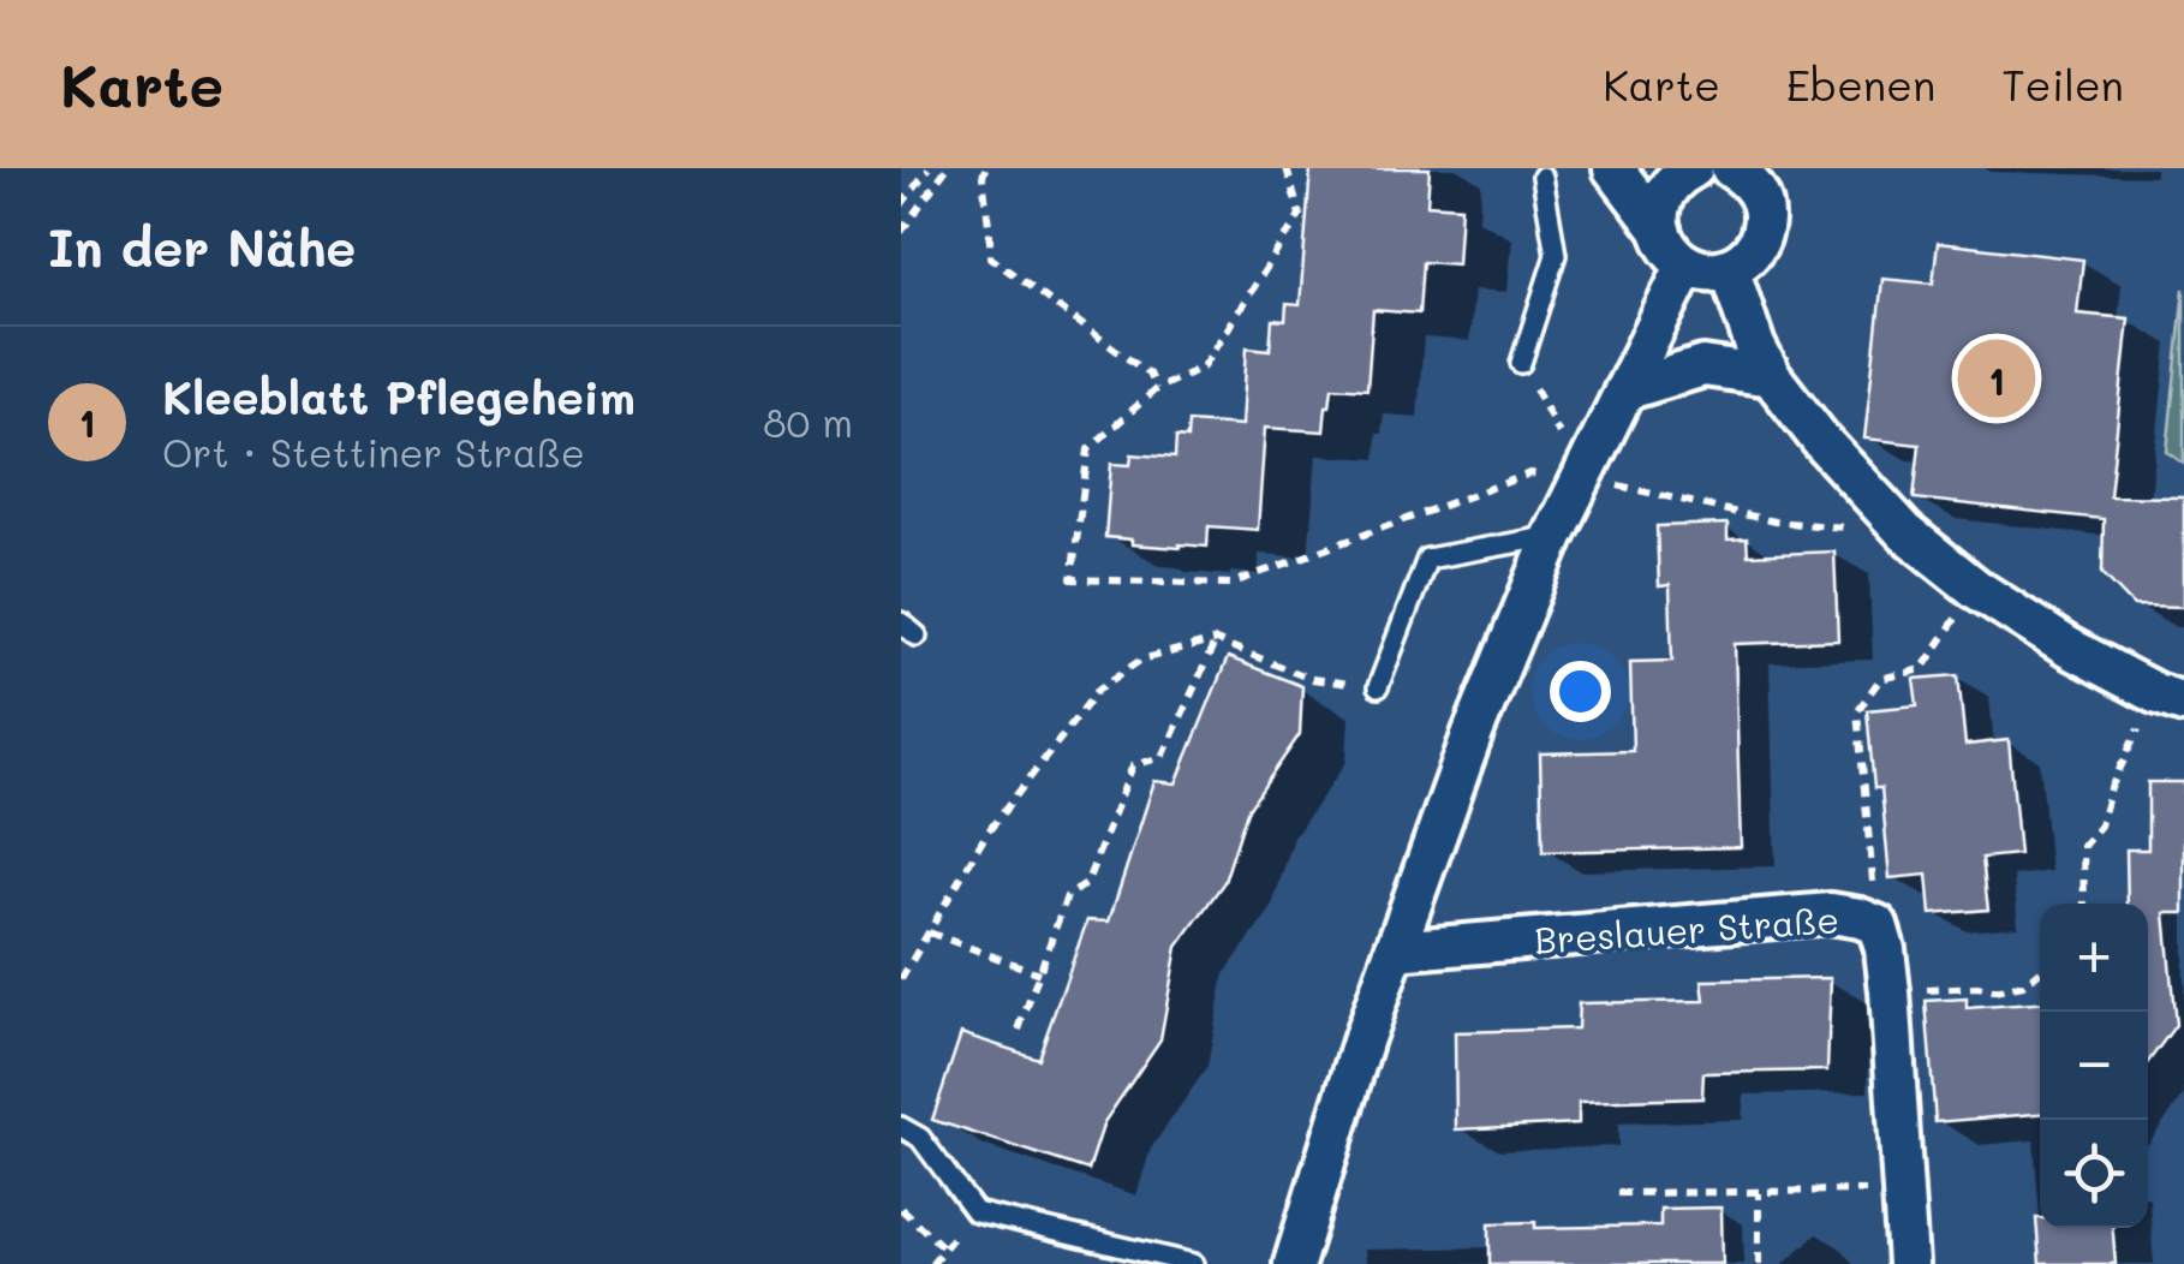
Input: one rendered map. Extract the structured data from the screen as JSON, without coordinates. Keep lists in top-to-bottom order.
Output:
{
  "streets": {
    "street": ["Breslauer Straße"]
  },
  "page": {
    "header": "Karte",
    "nav": ["Karte", "Ebenen", "Teilen"],
    "heading": "In der Nähe",
    "list": [
      {
        "mark": "1",
        "name": "Kleeblatt Pflegeheim",
        "note": "Ort · Stettiner Straße",
        "value": "80 m"
      }
    ],
    "pins": "1",
    "map_buttons": ["+", "−"]
  }
}
